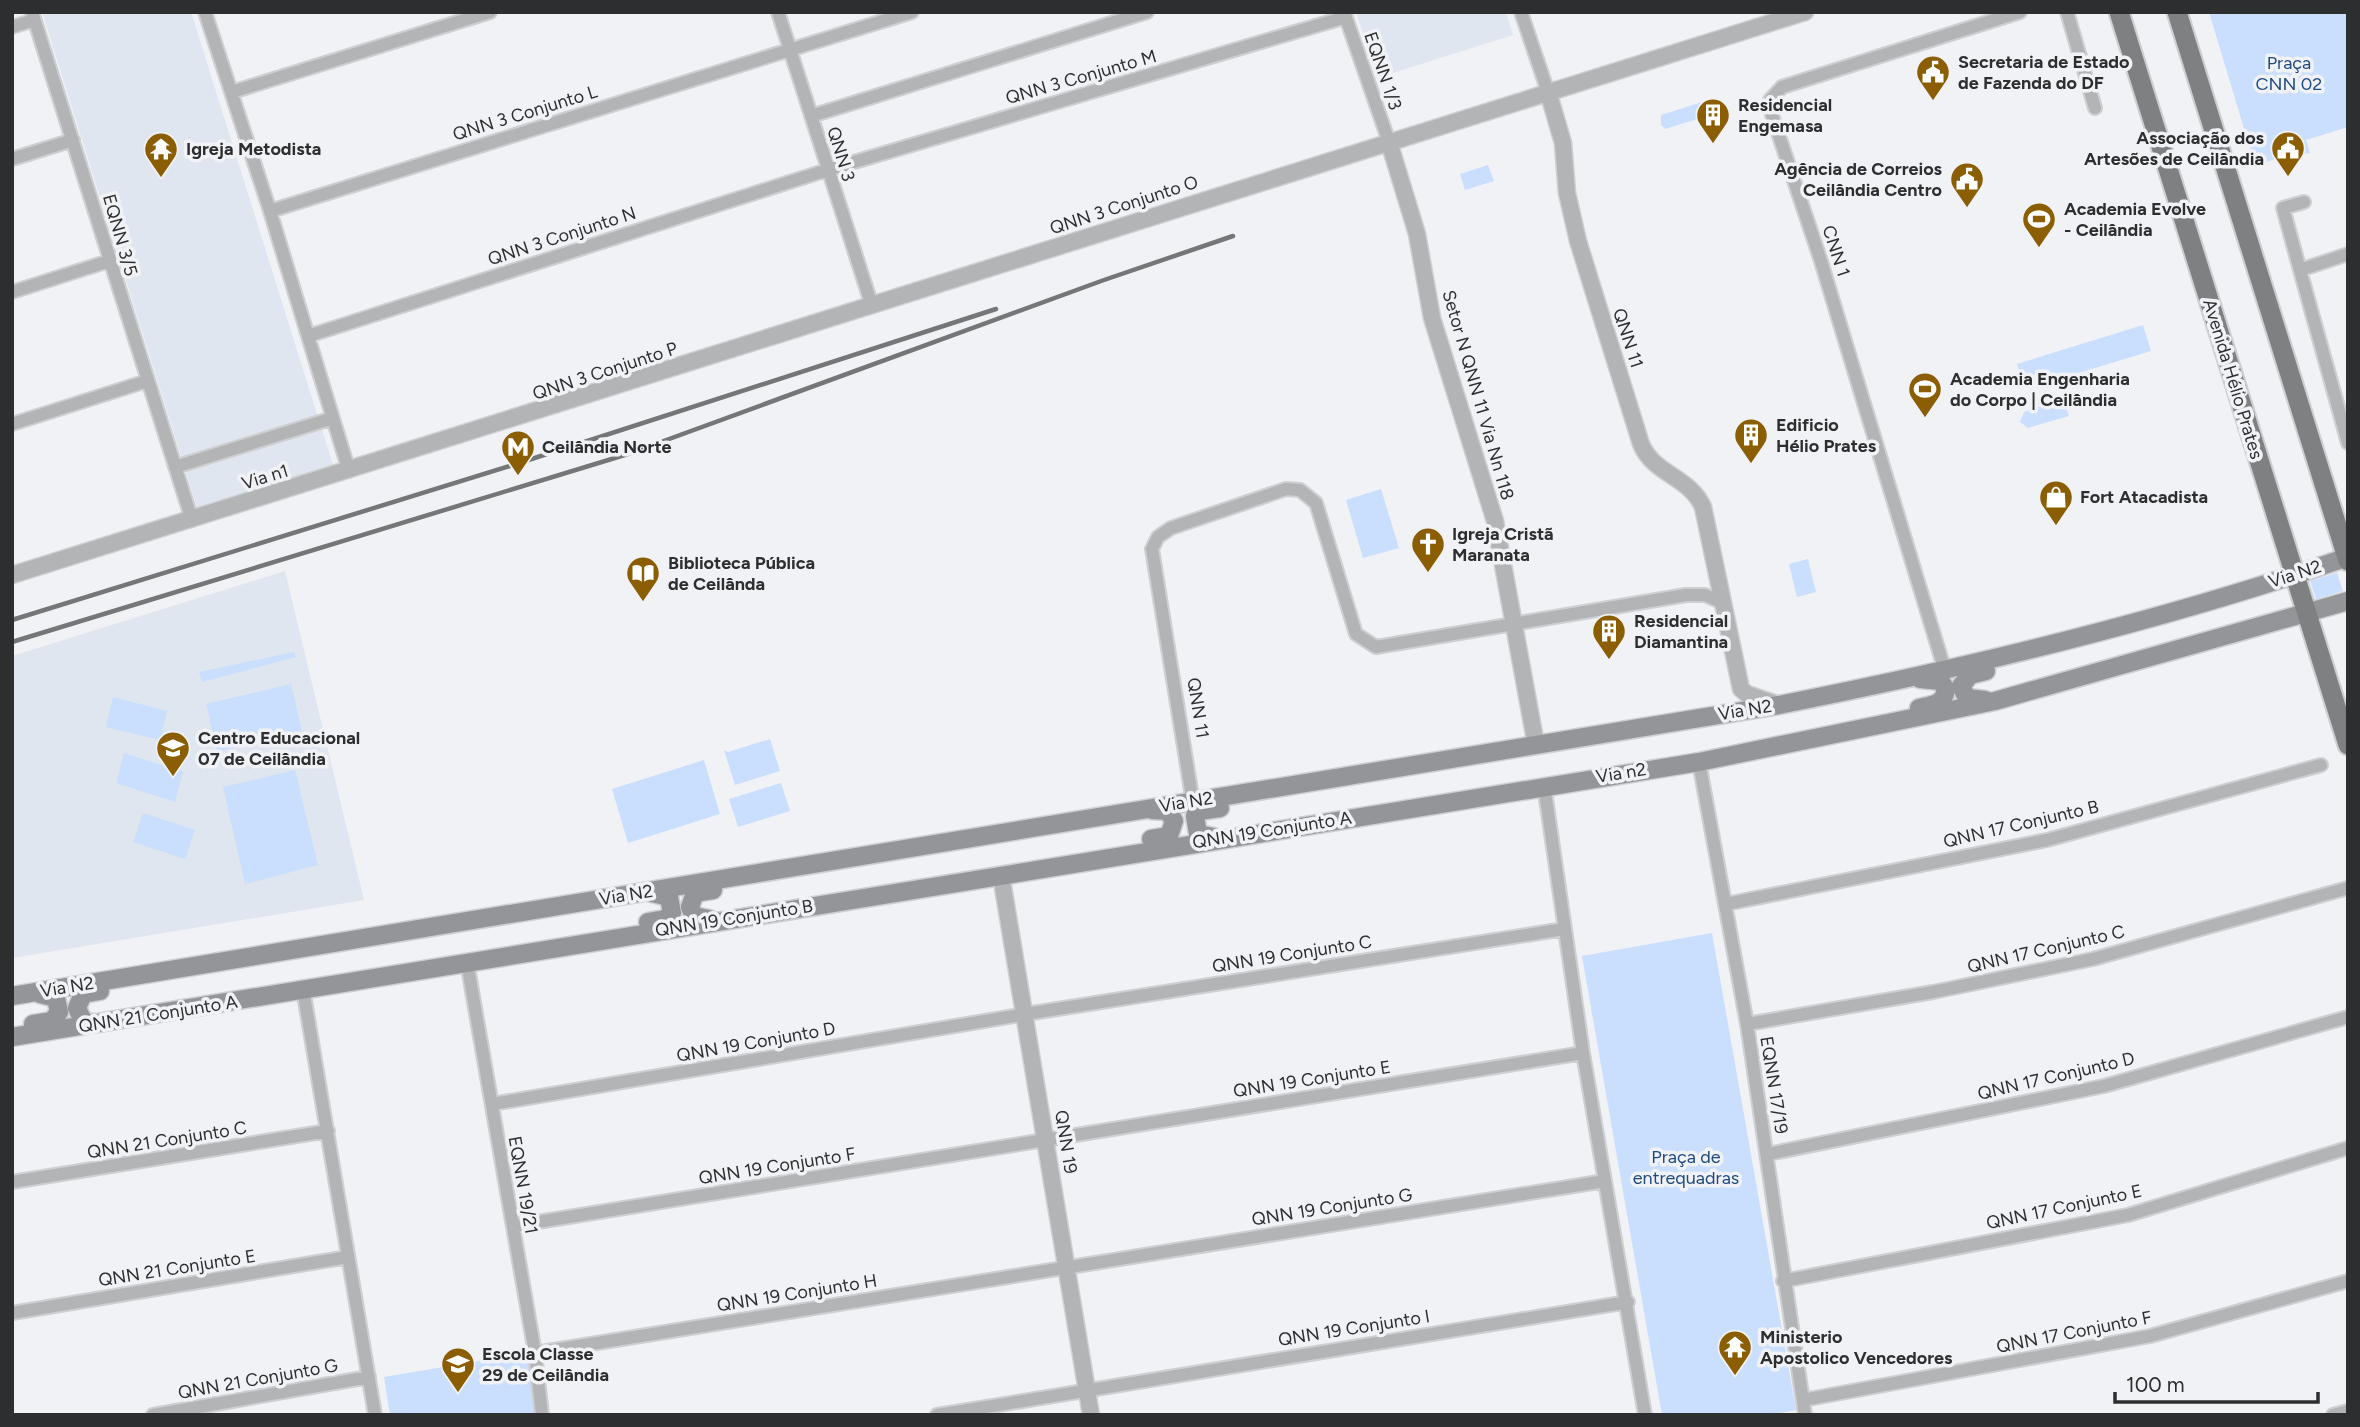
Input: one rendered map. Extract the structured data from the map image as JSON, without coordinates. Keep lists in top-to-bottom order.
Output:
{
  "streets": {
    "main road": [
      "Avenida Hélio Prates",
      "Via N2",
      "Via n2",
      "QNN 19 Conjunto A",
      "QNN 19 Conjunto B",
      "QNN 21 Conjunto A"
    ],
    "street": [
      "EQNN 1/3",
      "QNN 3 Conjunto M",
      "QNN 3 Conjunto L",
      "QNN 3",
      "QNN 3 Conjunto O",
      "EQNN 3/5",
      "QNN 3 Conjunto N",
      "CNN 1",
      "QNN 11",
      "QNN 3 Conjunto P",
      "Setor N QNN 11 Via Nn 118",
      "Via n1",
      "QNN 17 Conjunto B",
      "QNN 17 Conjunto C",
      "QNN 19 Conjunto C",
      "QNN 19 Conjunto D",
      "QNN 17 Conjunto D",
      "QNN 19 Conjunto E",
      "EQNN 17/19",
      "QNN 21 Conjunto C",
      "QNN 19",
      "QNN 19 Conjunto F",
      "EQNN 19/21",
      "QNN 19 Conjunto G",
      "QNN 17 Conjunto E",
      "QNN 21 Conjunto E",
      "QNN 19 Conjunto H",
      "QNN 19 Conjunto I",
      "QNN 17 Conjunto F",
      "QNN 21 Conjunto G"
    ]
  },
  "crossings": [
    ["EQNN 1/3", "QNN 3 Conjunto M"],
    ["EQNN 1/3", "QNN 3 Conjunto O"],
    ["EQNN 1/3", "Setor N QNN 11 Via Nn 118"],
    ["QNN 3 Conjunto M", "QNN 3"],
    ["QNN 3 Conjunto M", "QNN 3 Conjunto N"],
    ["QNN 3 Conjunto L", "QNN 3"],
    ["QNN 3", "QNN 3 Conjunto O"],
    ["QNN 3", "QNN 3 Conjunto N"],
    ["QNN 3", "QNN 3 Conjunto P"],
    ["QNN 3 Conjunto O", "QNN 3 Conjunto P"],
    ["QNN 3 Conjunto O", "Setor N QNN 11 Via Nn 118"],
    ["EQNN 3/5", "Via n1"],
    ["CNN 1", "Via N2"],
    ["QNN 11", "Setor N QNN 11 Via Nn 118"],
    ["QNN 11", "Via N2"],
    ["QNN 3 Conjunto P", "Via n1"],
    ["Avenida Hélio Prates", "Via N2"],
    ["Setor N QNN 11 Via Nn 118", "Via N2"],
    ["Via n2", "QNN 19 Conjunto A"],
    ["Via n2", "EQNN 17/19"],
    ["QNN 17 Conjunto B", "EQNN 17/19"],
    ["QNN 19 Conjunto A", "QNN 19 Conjunto B"],
    ["QNN 19 Conjunto A", "QNN 19"],
    ["QNN 19 Conjunto B", "QNN 19"],
    ["QNN 19 Conjunto B", "EQNN 19/21"],
    ["QNN 17 Conjunto C", "EQNN 17/19"],
    ["QNN 19 Conjunto C", "QNN 19 Conjunto D"],
    ["QNN 19 Conjunto C", "QNN 19"],
    ["QNN 19 Conjunto D", "QNN 19"],
    ["QNN 19 Conjunto D", "EQNN 19/21"],
    ["QNN 17 Conjunto D", "EQNN 17/19"],
    ["QNN 19 Conjunto E", "QNN 19"],
    ["QNN 19 Conjunto E", "QNN 19 Conjunto F"],
    ["EQNN 17/19", "QNN 17 Conjunto E"],
    ["EQNN 17/19", "QNN 17 Conjunto F"],
    ["QNN 19", "QNN 19 Conjunto F"],
    ["QNN 19", "QNN 19 Conjunto G"],
    ["QNN 19", "QNN 19 Conjunto H"],
    ["QNN 19", "QNN 19 Conjunto I"],
    ["QNN 19 Conjunto F", "EQNN 19/21"],
    ["EQNN 19/21", "QNN 19 Conjunto H"],
    ["QNN 19 Conjunto G", "QNN 19 Conjunto H"]
  ],
  "parks": ["Praça CNN 02", "Praça de entrequadras"],
  "places": {
    "public building": ["Secretaria de Estado de Fazenda do DF", "Associação dos Artesões de Ceilândia", "Agência de Correios Ceilândia Centro"],
    "building": ["Residencial Engemasa", "Edificio Hélio Prates", "Residencial Diamantina"],
    "temple": ["Igreja Metodista", "Ministerio Apostolico Vencedores"],
    "sports": ["Academia Evolve - Ceilândia", "Academia Engenharia do Corpo | Ceilândia"],
    "metro station": ["Ceilândia Norte"],
    "shop": ["Fort Atacadista"],
    "church": ["Igreja Cristã Maranata"],
    "library": ["Biblioteca Pública de Ceilânda"],
    "school or university": ["Centro Educacional 07 de Ceilândia", "Escola Classe 29 de Ceilândia"]
  },
  "scale_bar": "100 m"
}
